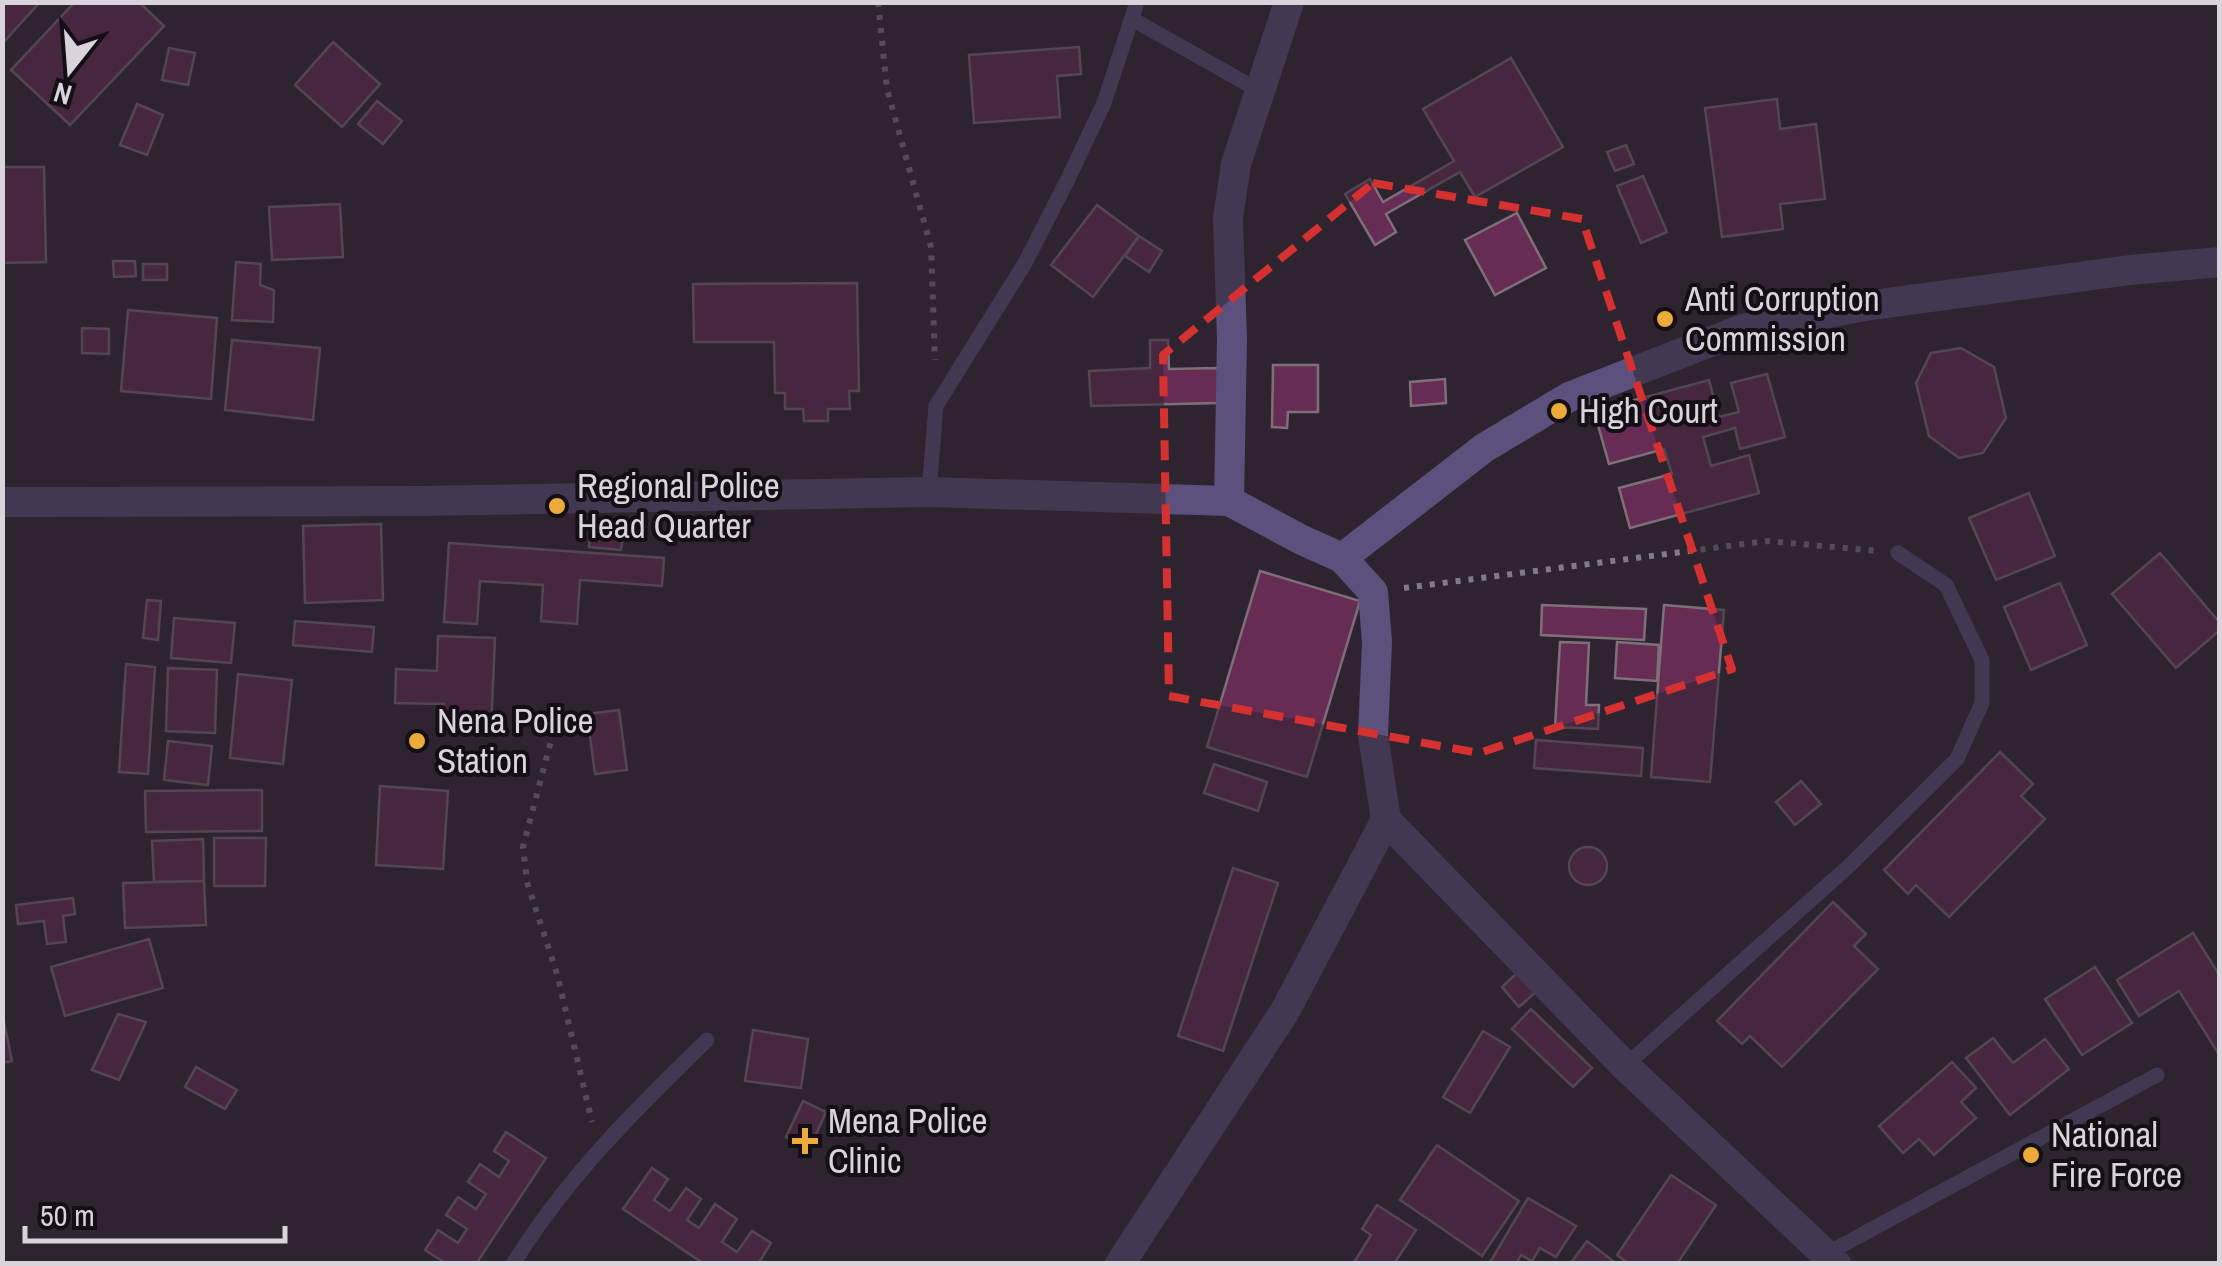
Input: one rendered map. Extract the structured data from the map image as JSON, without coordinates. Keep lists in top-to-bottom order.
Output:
{
  "places": {
    "other": [
      "Anti Corruption Commission",
      "High Court",
      "Regional Police Head Quarter",
      "Nena Police Station",
      "National Fire Force"
    ],
    "health": ["Mena Police Clinic"]
  },
  "scale_bar": "50 m",
  "north": "bottom"
}
